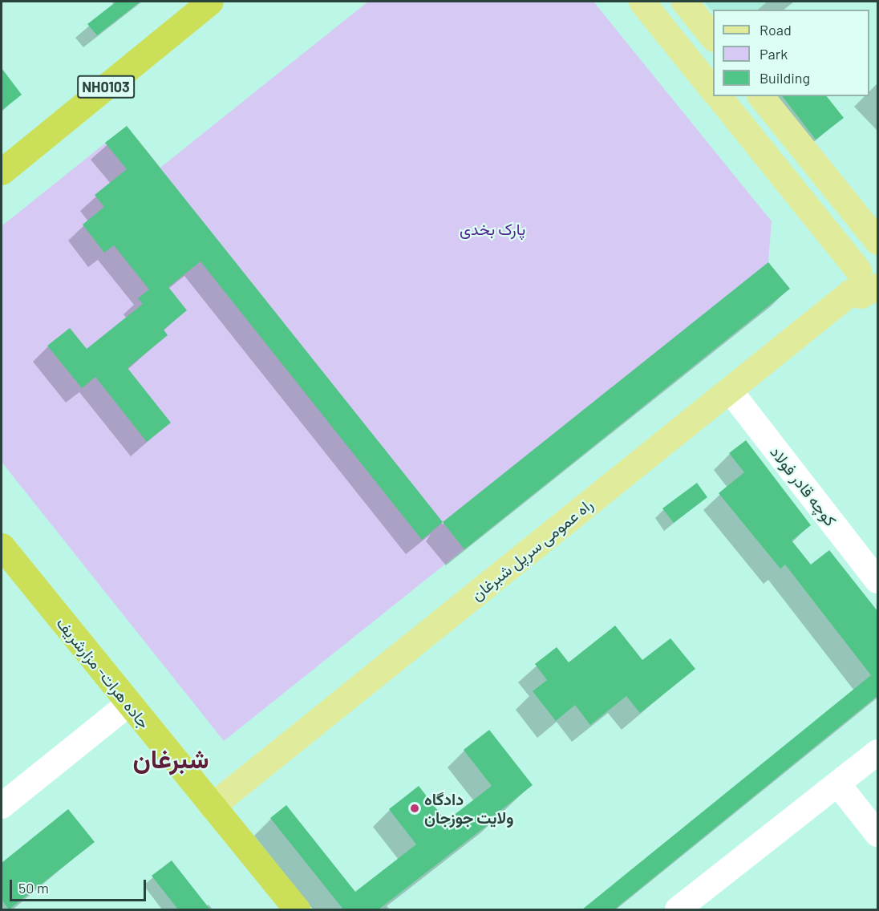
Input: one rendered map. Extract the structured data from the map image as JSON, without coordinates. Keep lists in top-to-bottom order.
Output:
{
  "streets": {
    "highway": ["NH0103", "جاده هرات- مزارشریف"],
    "main road": ["راه عمومی سرپل شبرغان"],
    "street": ["کوچه قادر فولاد"]
  },
  "crossings": [
    ["کوچه قادر فولاد", "راه عمومی سرپل شبرغان"],
    ["راه عمومی سرپل شبرغان", "جاده هرات- مزارشریف"]
  ],
  "districts": ["شبرغان"],
  "parks": ["پارک بخدی"],
  "places": ["دادگاه ولایت جوزجان"],
  "legend": ["Road", "Park", "Building"],
  "scale_bar": "50 m"
}
